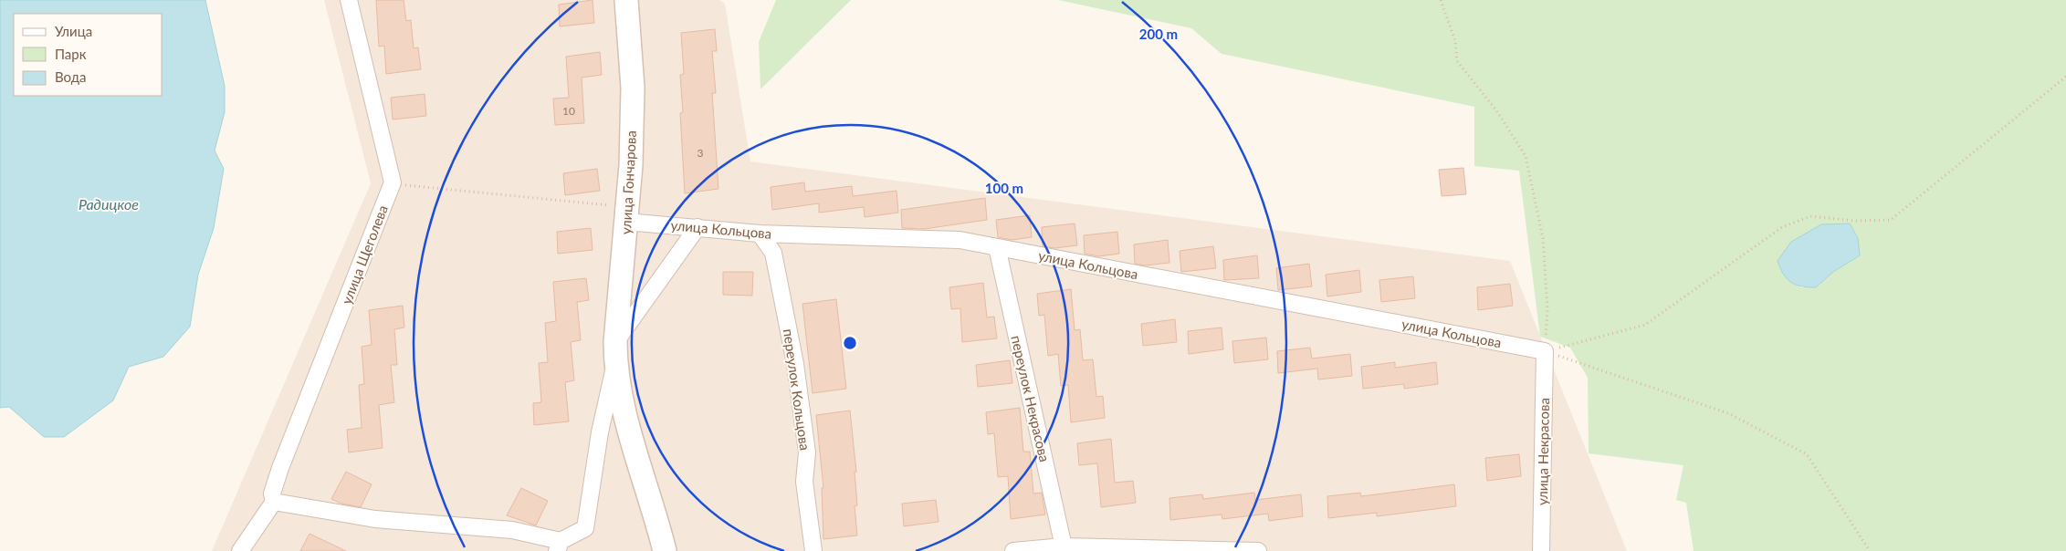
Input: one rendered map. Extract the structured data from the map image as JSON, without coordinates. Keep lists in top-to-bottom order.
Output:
{
  "streets": {
    "street": [
      "улица Гончарова",
      "улица Кольцова",
      "улица Щеголева",
      "переулок Кольцова",
      "переулок Некрасова",
      "улица Некрасова"
    ]
  },
  "crossings": [
    ["улица Гончарова", "улица Кольцова"],
    ["улица Кольцова", "переулок Кольцова"],
    ["улица Кольцова", "переулок Некрасова"],
    ["улица Кольцова", "улица Некрасова"]
  ],
  "water": ["Радицкое"],
  "house_numbers": ["10", "3"],
  "legend": ["Улица", "Парк", "Вода"],
  "rings": ["200 m", "100 m"]
}
